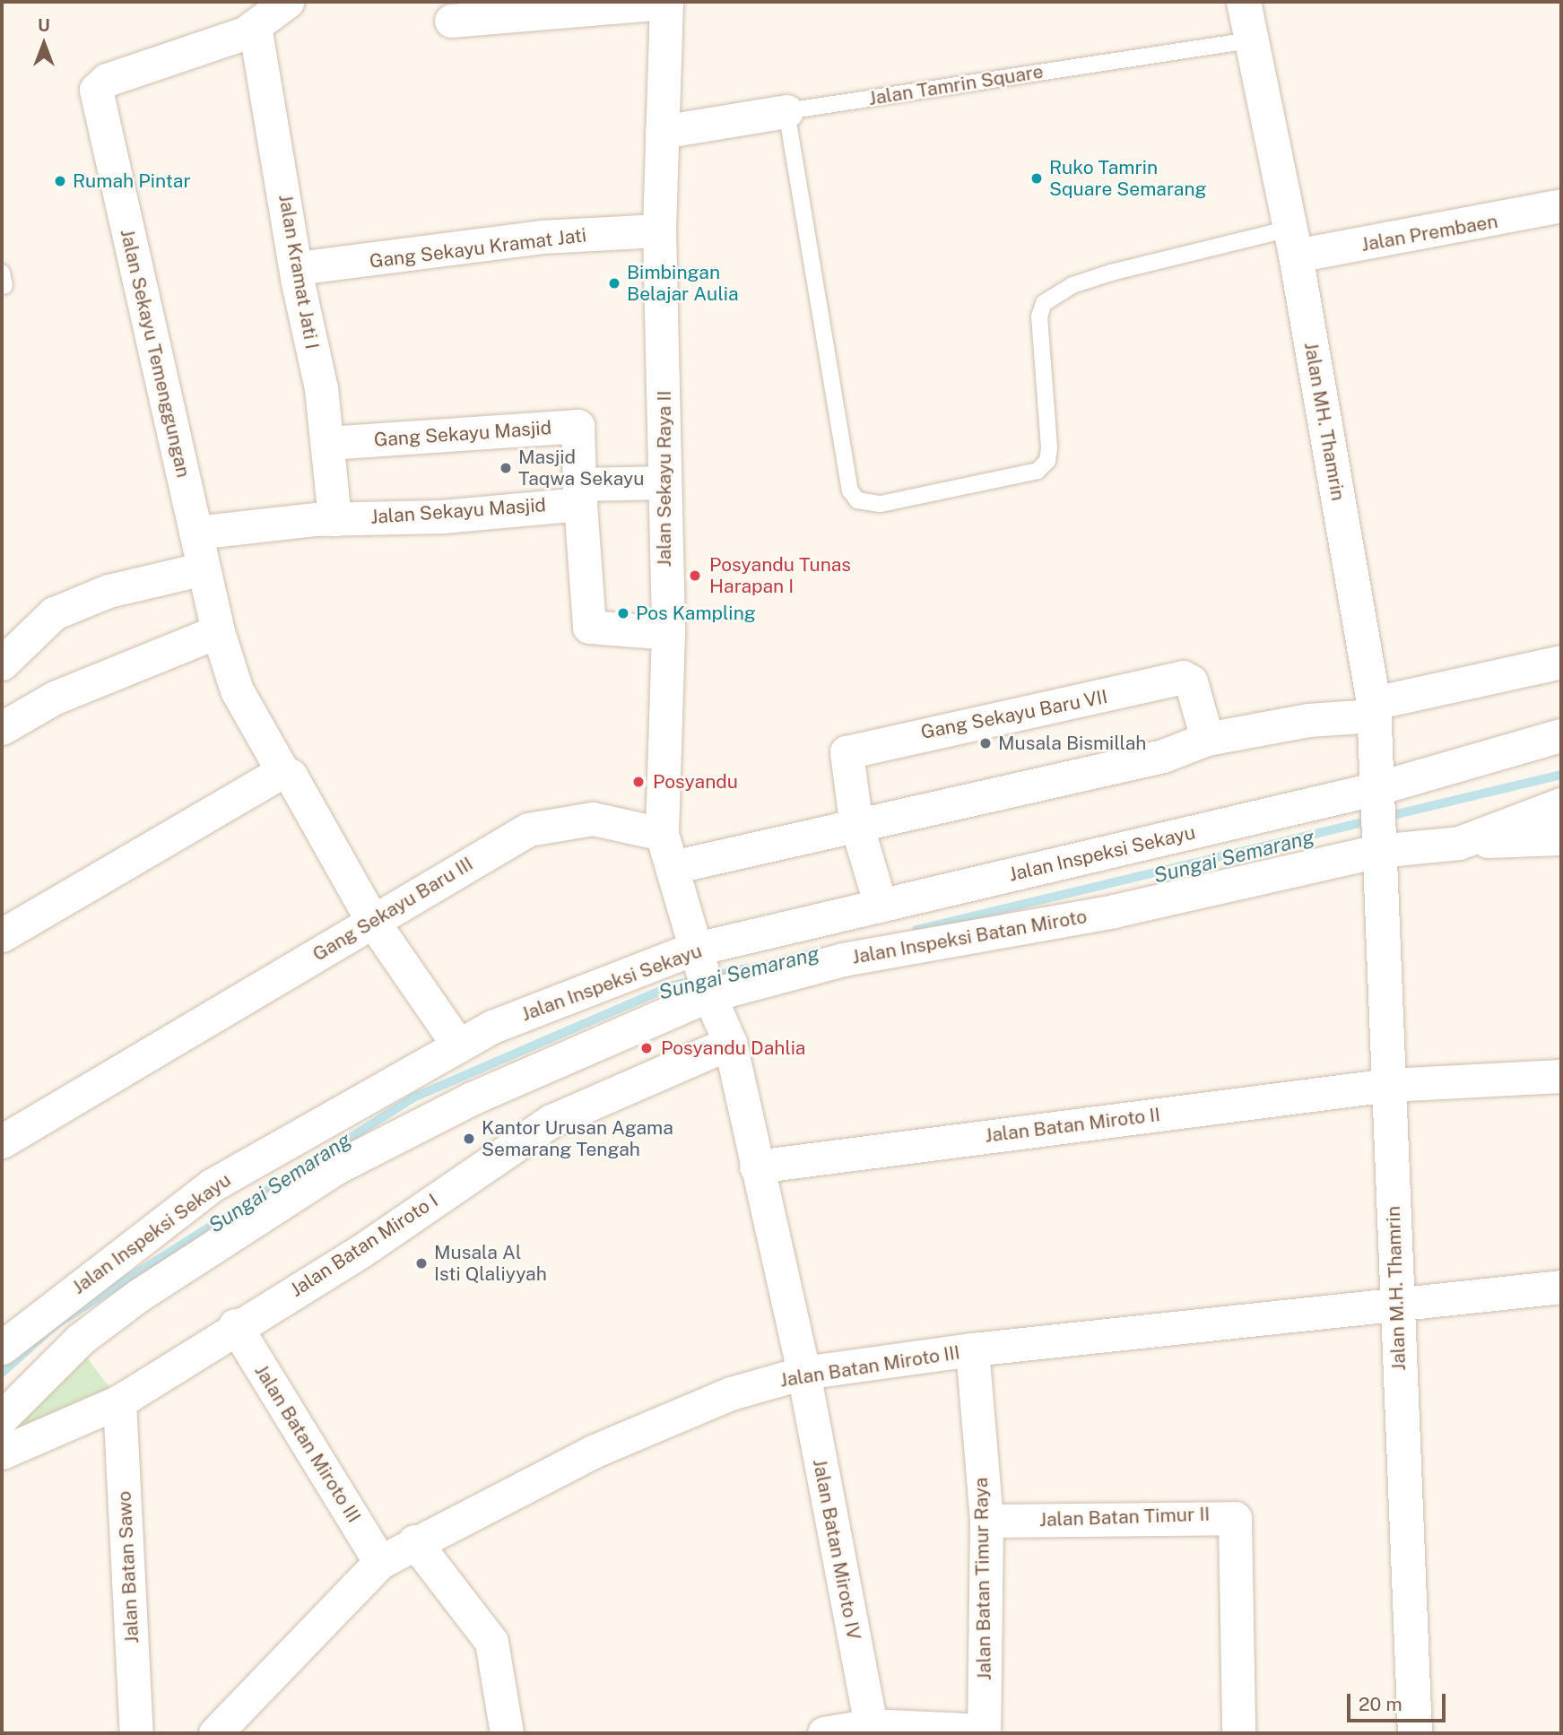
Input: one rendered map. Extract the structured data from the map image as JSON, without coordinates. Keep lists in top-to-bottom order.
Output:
{
  "streets": {
    "main road": ["Jalan MH. Thamrin", "Jalan M.H. Thamrin"],
    "street": [
      "Jalan Tamrin Square",
      "Jalan Prembaen",
      "Gang Sekayu Kramat Jati",
      "Jalan Kramat Jati I",
      "Jalan Sekayu Temenggungan",
      "Gang Sekayu Masjid",
      "Jalan Sekayu Raya II",
      "Jalan Sekayu Masjid",
      "Gang Sekayu Baru VII",
      "Jalan Inspeksi Sekayu",
      "Gang Sekayu Baru III",
      "Jalan Inspeksi Batan Miroto",
      "Jalan Batan Miroto II",
      "Jalan Batan Miroto I",
      "Jalan Batan Miroto III",
      "Jalan Batan Timur II",
      "Jalan Batan Miroto IV",
      "Jalan Batan Sawo",
      "Jalan Batan Timur Raya"
    ]
  },
  "crossings": [
    ["Jalan Tamrin Square", "Jalan MH. Thamrin"],
    ["Jalan Tamrin Square", "Jalan Sekayu Raya II"],
    ["Jalan Prembaen", "Jalan MH. Thamrin"],
    ["Gang Sekayu Kramat Jati", "Jalan Kramat Jati I"],
    ["Gang Sekayu Kramat Jati", "Jalan Sekayu Raya II"],
    ["Jalan Kramat Jati I", "Jalan Sekayu Temenggungan"],
    ["Jalan Kramat Jati I", "Gang Sekayu Masjid"],
    ["Jalan Kramat Jati I", "Jalan Sekayu Masjid"],
    ["Jalan Sekayu Temenggungan", "Jalan Sekayu Masjid"],
    ["Jalan Sekayu Temenggungan", "Jalan Inspeksi Sekayu"],
    ["Jalan Sekayu Temenggungan", "Gang Sekayu Baru III"],
    ["Jalan MH. Thamrin", "Jalan Inspeksi Sekayu"],
    ["Jalan MH. Thamrin", "Jalan Inspeksi Batan Miroto"],
    ["Jalan MH. Thamrin", "Jalan M.H. Thamrin"],
    ["Gang Sekayu Masjid", "Jalan Sekayu Raya II"],
    ["Gang Sekayu Masjid", "Jalan Sekayu Masjid"],
    ["Jalan Sekayu Raya II", "Jalan Sekayu Masjid"],
    ["Jalan Sekayu Raya II", "Jalan Inspeksi Sekayu"],
    ["Jalan Sekayu Raya II", "Gang Sekayu Baru III"],
    ["Jalan Sekayu Raya II", "Jalan Inspeksi Batan Miroto"],
    ["Gang Sekayu Baru VII", "Jalan Inspeksi Sekayu"],
    ["Jalan Inspeksi Sekayu", "Jalan Inspeksi Batan Miroto"],
    ["Jalan Inspeksi Batan Miroto", "Jalan M.H. Thamrin"],
    ["Jalan Batan Miroto II", "Jalan M.H. Thamrin"],
    ["Jalan Batan Miroto I", "Jalan Batan Miroto III"],
    ["Jalan Batan Miroto I", "Jalan Batan Sawo"],
    ["Jalan M.H. Thamrin", "Jalan Batan Miroto III"],
    ["Jalan Batan Miroto III", "Jalan Batan Miroto IV"],
    ["Jalan Batan Miroto III", "Jalan Batan Timur Raya"],
    ["Jalan Batan Timur II", "Jalan Batan Timur Raya"]
  ],
  "water": ["Sungai Semarang"],
  "places": [
    "Ruko Tamrin Square Semarang",
    "Rumah Pintar",
    "Bimbingan Belajar Aulia",
    "Masjid Taqwa Sekayu",
    "Posyandu Tunas Harapan I",
    "Pos Kampling",
    "Musala Bismillah",
    "Posyandu",
    "Posyandu Dahlia",
    "Kantor Urusan Agama Semarang Tengah",
    "Musala Al Isti Qlaliyyah"
  ],
  "scale_bar": "20 m",
  "north": "top"
}
